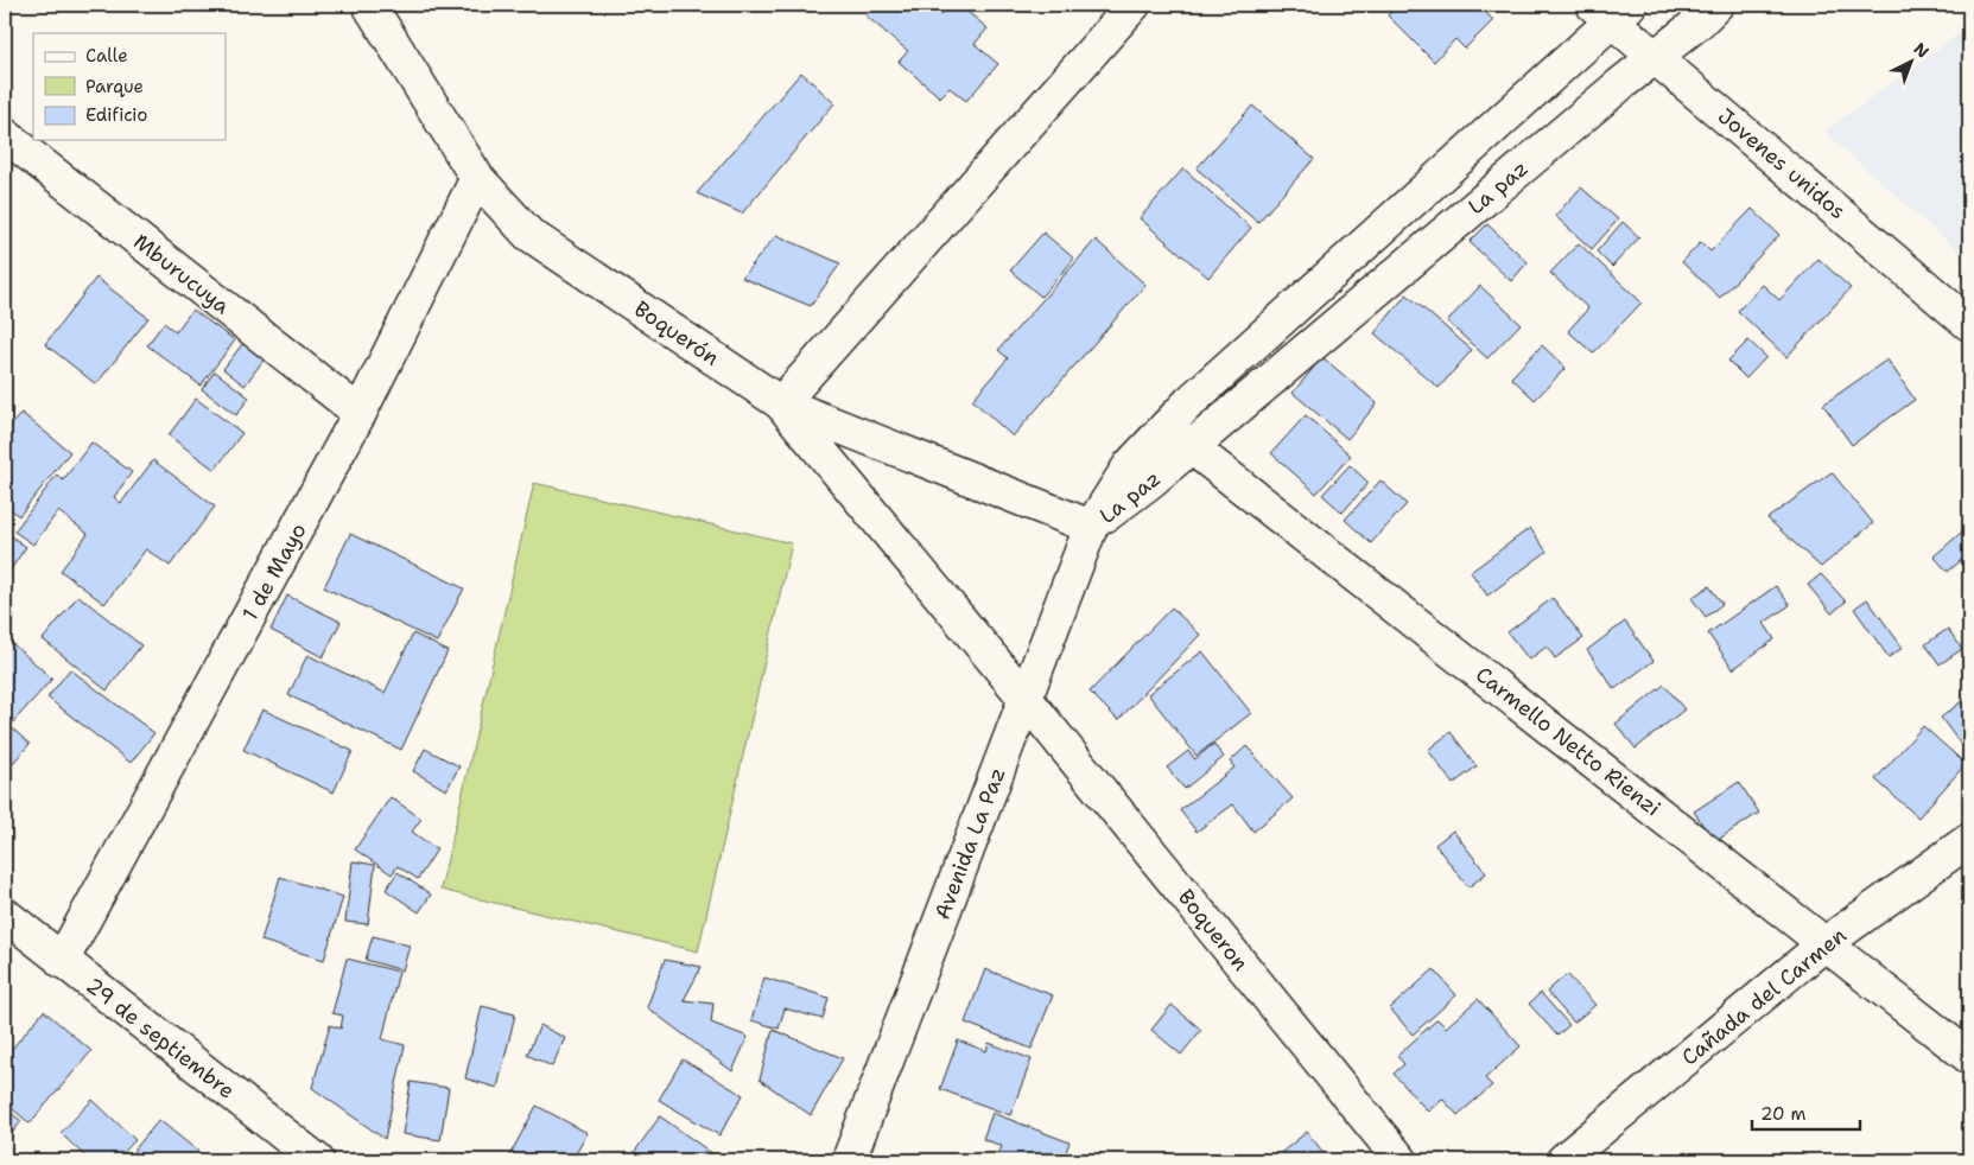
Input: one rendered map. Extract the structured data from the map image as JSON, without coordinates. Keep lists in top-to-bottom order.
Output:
{
  "streets": {
    "street": [
      "Jovenes unidos",
      "La paz",
      "Mburucuya",
      "Boquerón",
      "1 de Mayo",
      "Carmello Netto Rienzi",
      "Avenida La Paz",
      "Boqueron",
      "Cañada del Carmen",
      "29 de septiembre"
    ]
  },
  "crossings": [
    ["Jovenes unidos", "La paz"],
    ["La paz", "Boquerón"],
    ["La paz", "Carmello Netto Rienzi"],
    ["La paz", "Avenida La Paz"],
    ["Mburucuya", "1 de Mayo"],
    ["Boquerón", "1 de Mayo"],
    ["Boquerón", "Avenida La Paz"],
    ["Boquerón", "Boqueron"],
    ["1 de Mayo", "29 de septiembre"],
    ["Carmello Netto Rienzi", "Cañada del Carmen"],
    ["Avenida La Paz", "Boqueron"]
  ],
  "legend": ["Calle", "Parque", "Edificio"],
  "scale_bar": "20 m",
  "north": "top right"
}
